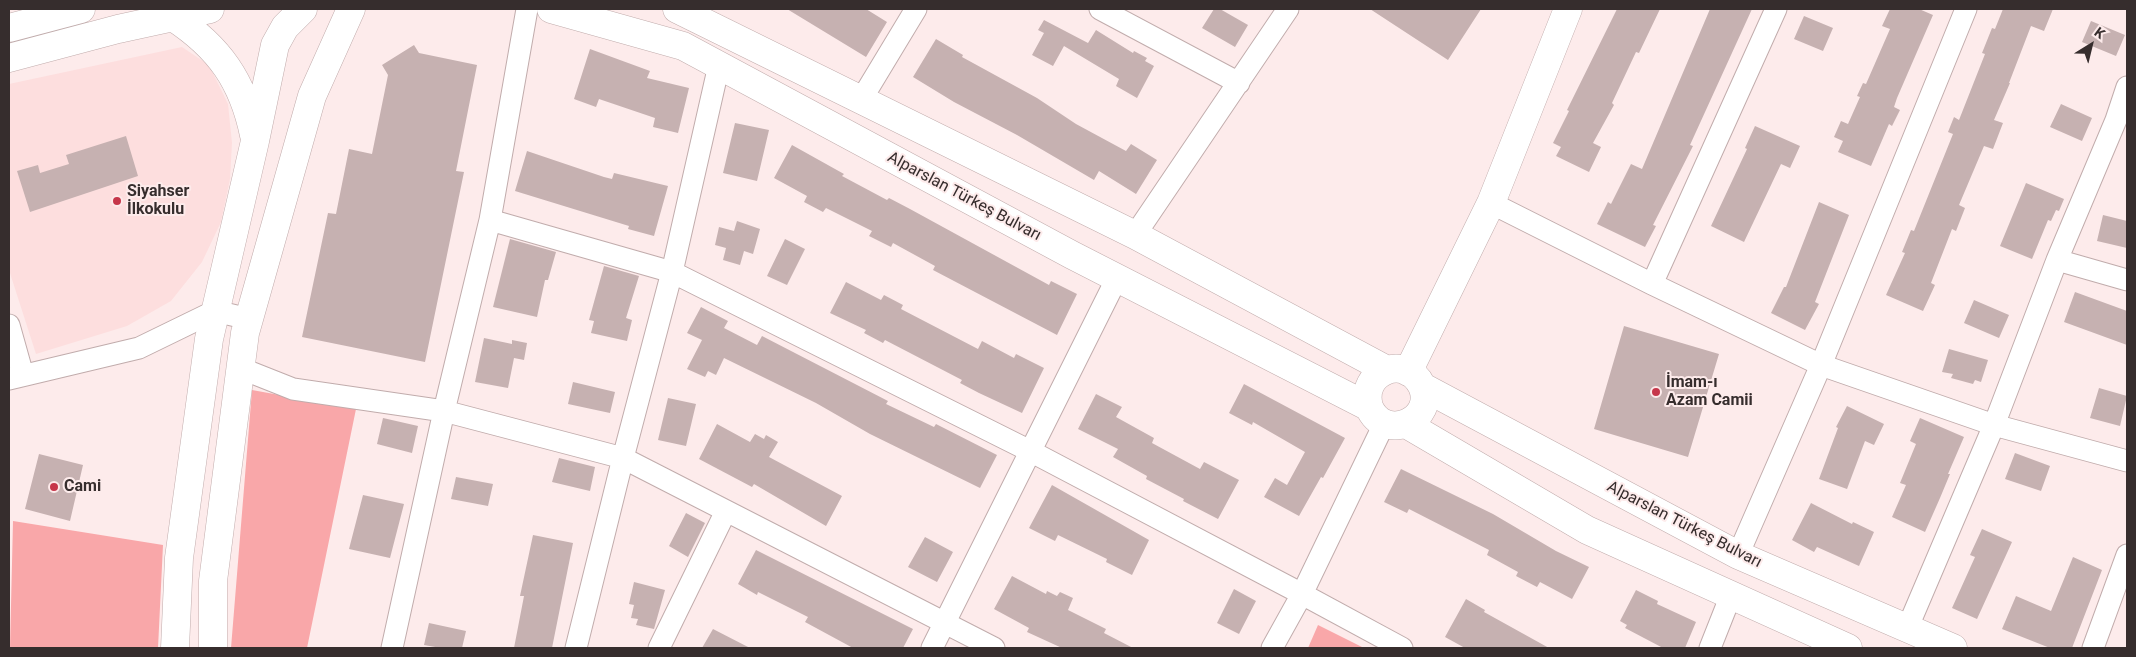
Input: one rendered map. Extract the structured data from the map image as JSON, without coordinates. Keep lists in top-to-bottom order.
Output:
{
  "streets": {
    "main road": ["Alparslan Türkeş Bulvarı"]
  },
  "places": ["Siyahser İlkokulu", "İmam-ı Azam Camii", "Cami"],
  "north": "top right"
}
